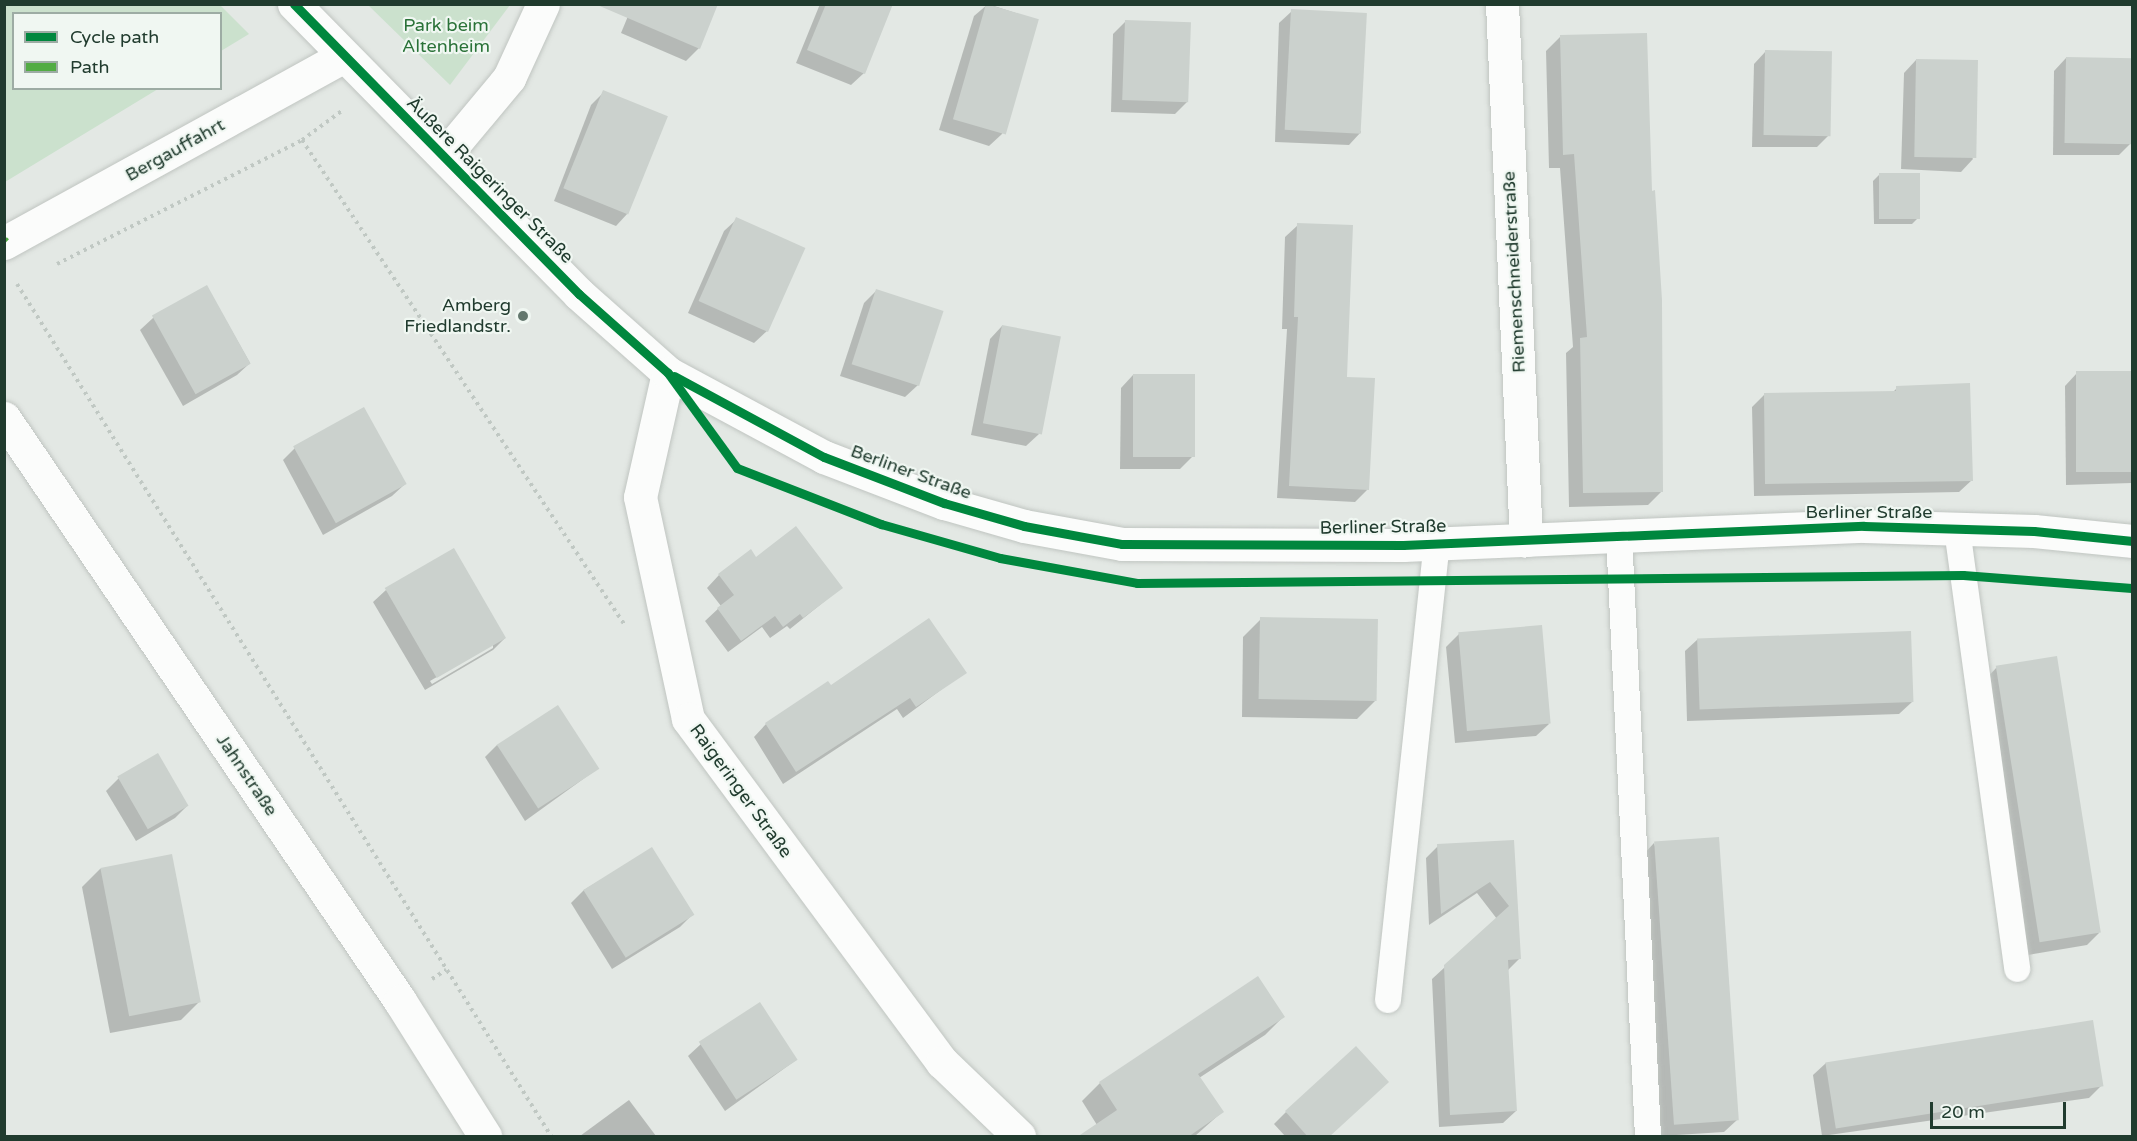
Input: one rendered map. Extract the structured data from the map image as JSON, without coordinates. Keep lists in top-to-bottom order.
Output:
{
  "streets": {
    "street": [
      "Bergauffahrt",
      "Äußere Raigeringer Straße",
      "Riemenschneiderstraße",
      "Berliner Straße",
      "Jahnstraße",
      "Raigeringer Straße"
    ]
  },
  "crossings": [
    ["Bergauffahrt", "Äußere Raigeringer Straße"],
    ["Äußere Raigeringer Straße", "Berliner Straße"],
    ["Äußere Raigeringer Straße", "Raigeringer Straße"],
    ["Riemenschneiderstraße", "Berliner Straße"],
    ["Berliner Straße", "Raigeringer Straße"]
  ],
  "parks": ["Park beim Altenheim"],
  "places": ["Amberg Friedlandstr."],
  "legend": ["Cycle path", "Path"],
  "scale_bar": "20 m"
}
